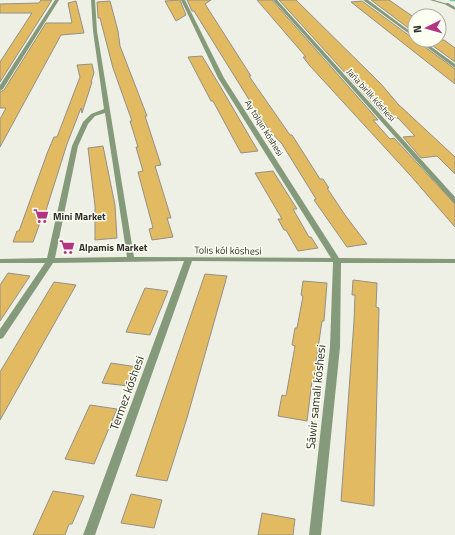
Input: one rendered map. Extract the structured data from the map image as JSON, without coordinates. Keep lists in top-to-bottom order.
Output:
{
  "streets": {
    "street": [
      "Jańa birlik kóshesi",
      "Ay tolqın kóshesi",
      "Tolıs kól kóshesi",
      "Termez kóshesi",
      "Sáwir samalı kóshesi"
    ]
  },
  "crossings": [
    ["Ay tolqın kóshesi", "Tolıs kól kóshesi"],
    ["Ay tolqın kóshesi", "Sáwir samalı kóshesi"],
    ["Tolıs kól kóshesi", "Termez kóshesi"],
    ["Tolıs kól kóshesi", "Sáwir samalı kóshesi"]
  ],
  "places": {
    "supermarket": ["Mini Market", "Alpamis Market"]
  },
  "north": "left"
}
